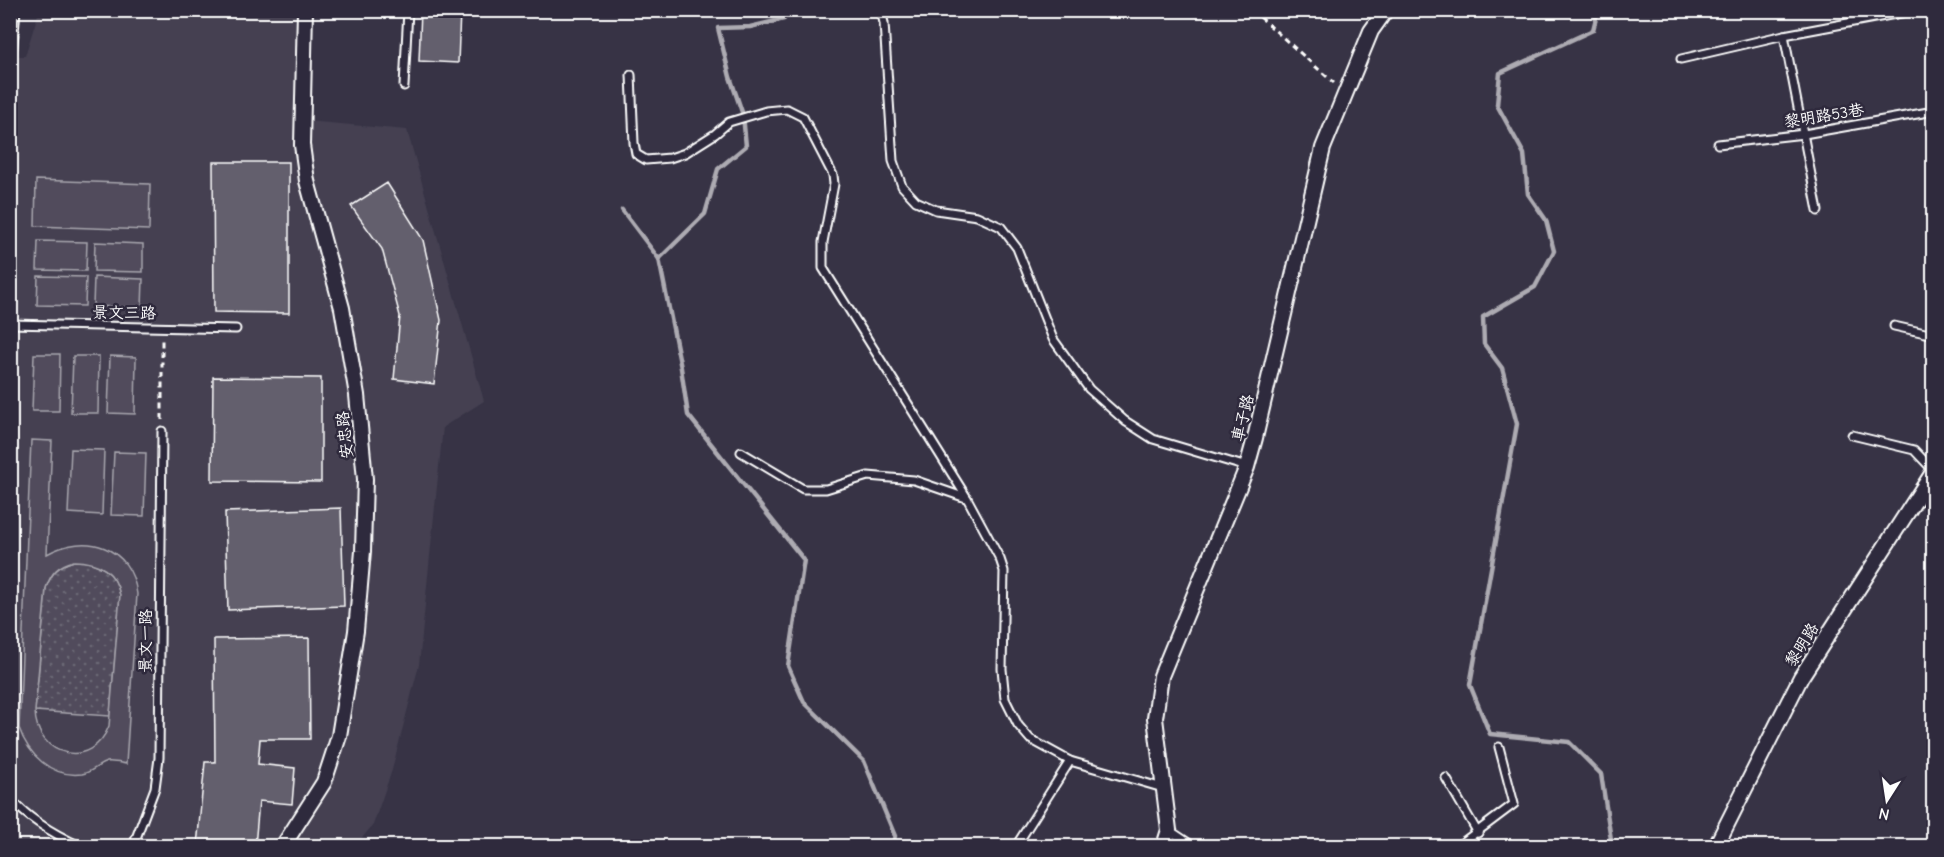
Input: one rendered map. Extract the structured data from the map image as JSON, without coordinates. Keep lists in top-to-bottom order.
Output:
{
  "streets": {
    "street": ["車子路", "安忠路", "黎明路"],
    "lane": ["黎明路53巷", "景文三路", "景文一路"]
  },
  "north": "bottom"
}
